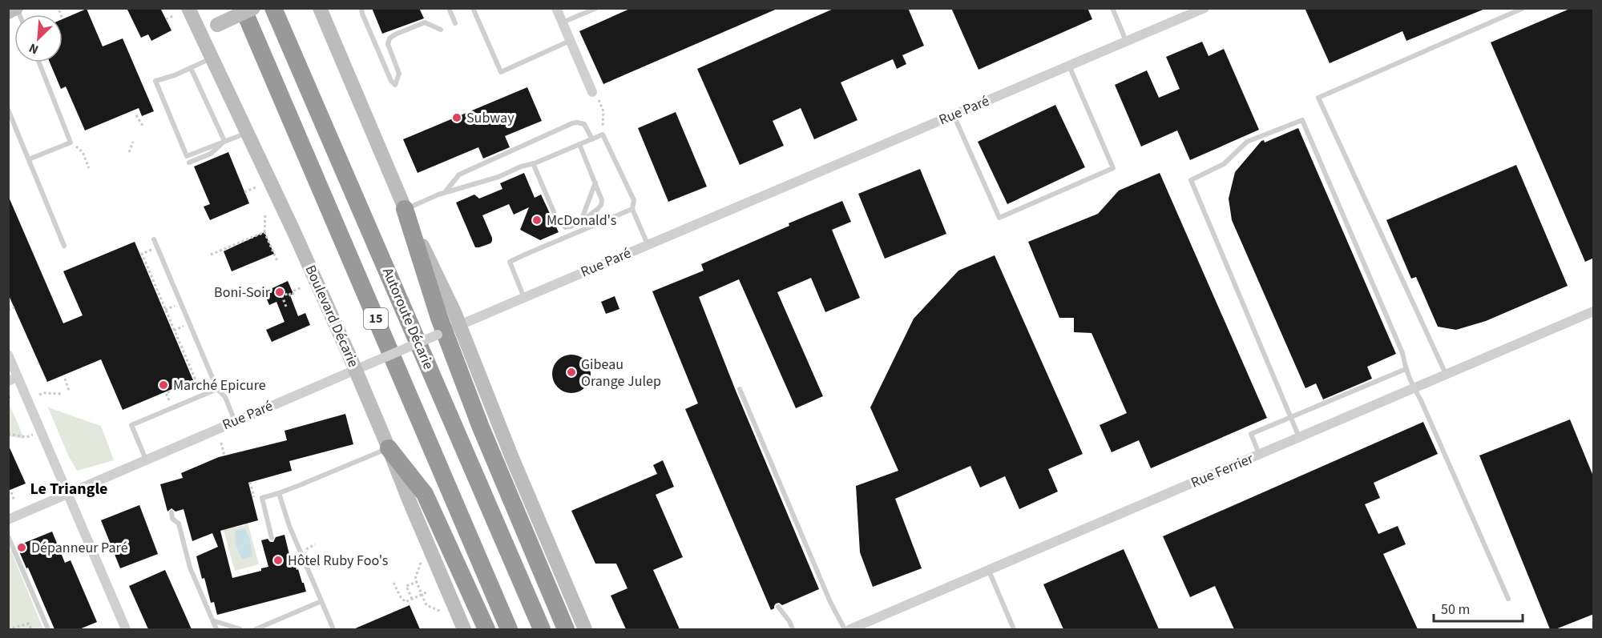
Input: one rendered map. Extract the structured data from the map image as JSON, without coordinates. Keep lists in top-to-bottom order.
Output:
{
  "streets": {
    "highway": ["15", "Autoroute Décarie"],
    "main road": ["Boulevard Décarie"],
    "street": ["Rue Paré", "Rue Ferrier"]
  },
  "crossings": [
    ["Rue Paré", "Boulevard Décarie"]
  ],
  "districts": ["Le Triangle"],
  "places": [
    "Subway",
    "McDonald's",
    "Boni-Soir",
    "Gibeau Orange Julep",
    "Marché Epicure",
    "Dépanneur Paré",
    "Hôtel Ruby Foo's"
  ],
  "scale_bar": "50 m",
  "north": "bottom left"
}
